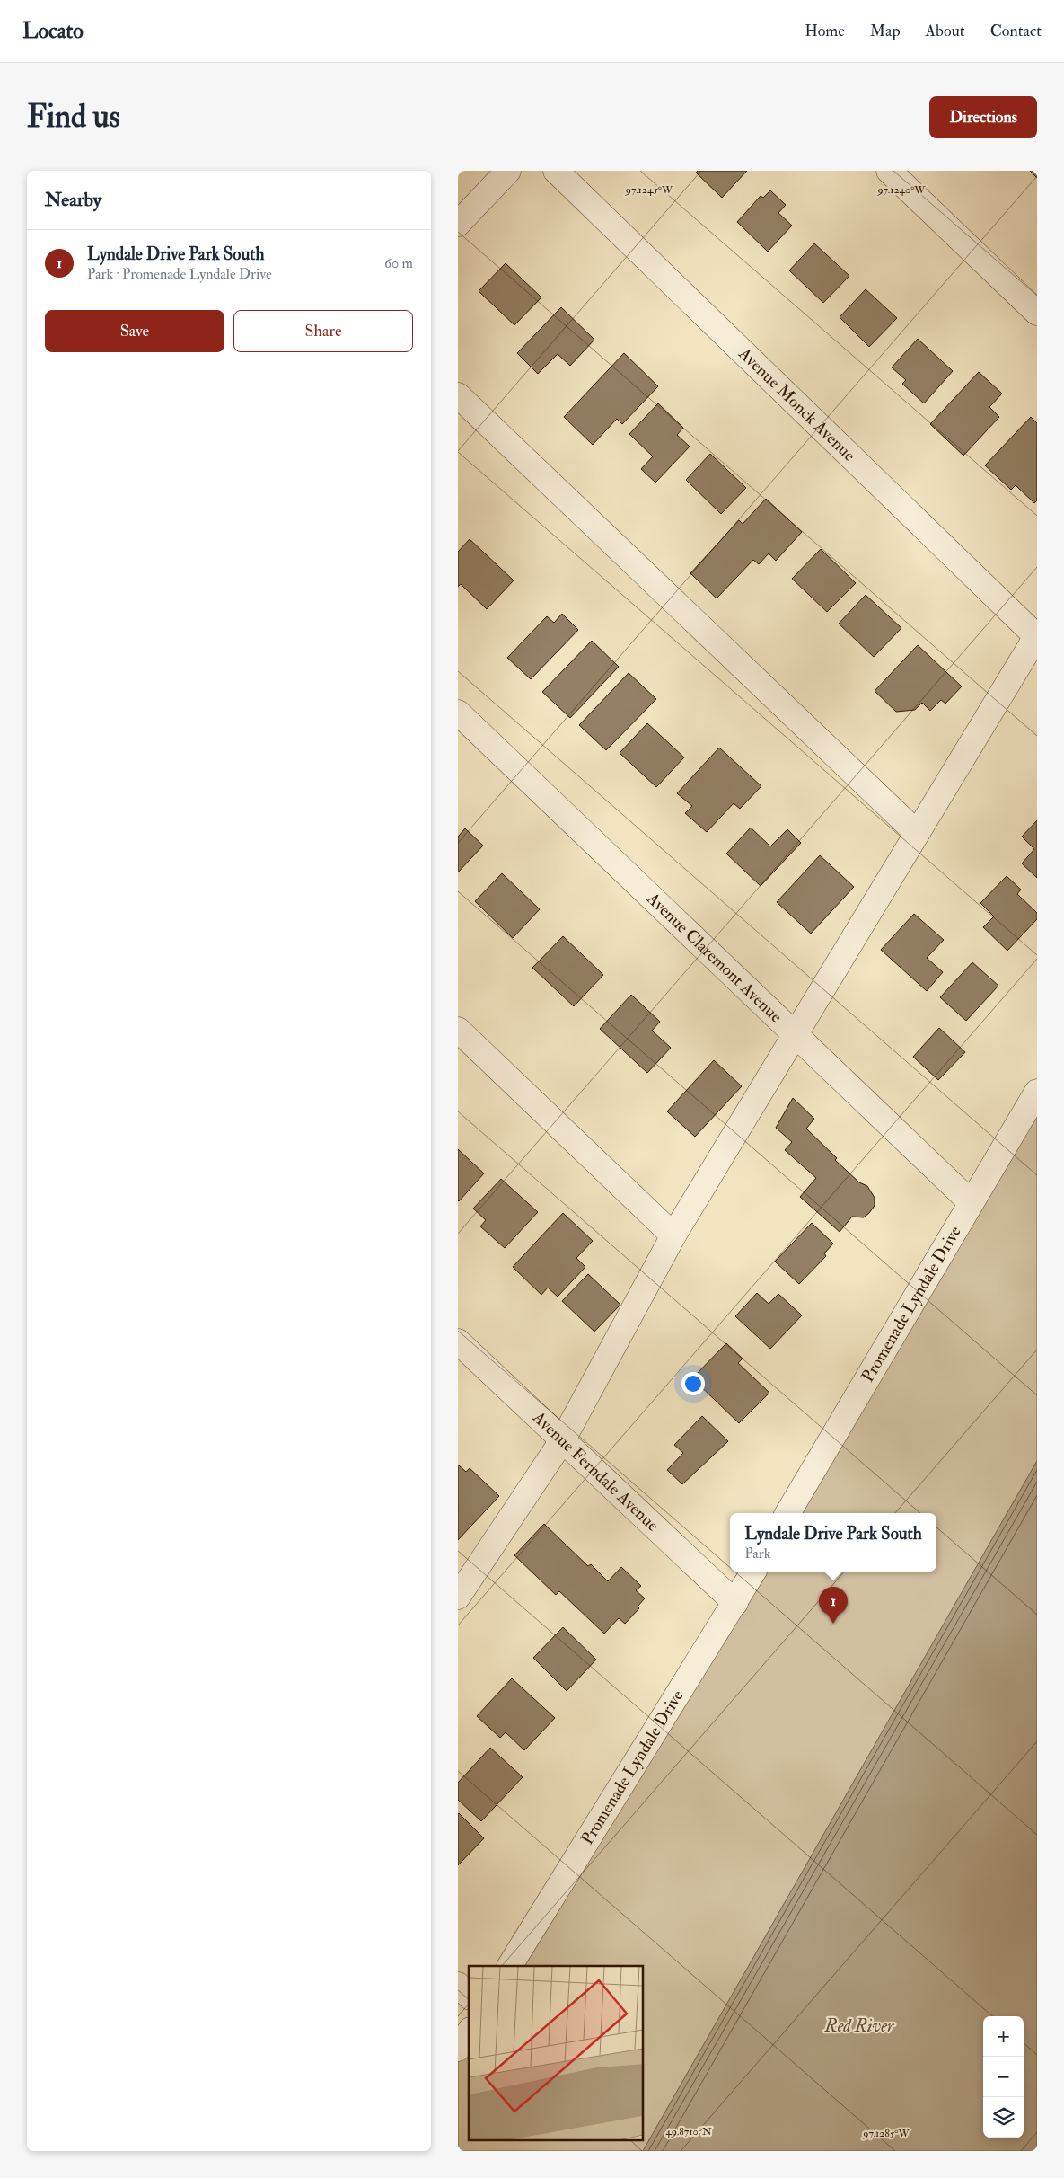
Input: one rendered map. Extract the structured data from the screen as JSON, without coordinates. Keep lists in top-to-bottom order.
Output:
{
  "streets": {
    "street": [
      "Avenue Monck Avenue",
      "Avenue Claremont Avenue",
      "Promenade Lyndale Drive",
      "Avenue Ferndale Avenue"
    ]
  },
  "crossings": [
    ["Avenue Claremont Avenue", "Promenade Lyndale Drive"],
    ["Promenade Lyndale Drive", "Avenue Ferndale Avenue"]
  ],
  "water": ["Red River"],
  "page": {
    "header": "Locato",
    "nav": [
      "Home",
      "Map",
      "About",
      "Contact"
    ],
    "buttons": [
      "Directions",
      ["Save", "Share"]
    ],
    "title": "Find us",
    "heading": "Nearby",
    "list": [
      {
        "mark": "1",
        "name": "Lyndale Drive Park South",
        "note": "Park · Promenade Lyndale Drive",
        "value": "60 m"
      }
    ],
    "popup": ["Lyndale Drive Park South", "Park"],
    "pins": "1",
    "map_buttons": ["+", "−"]
  },
  "coordinates": [
    "97.1245°W",
    "97.1240°W",
    "49.8710°N",
    "97.1285°W"
  ]
}
